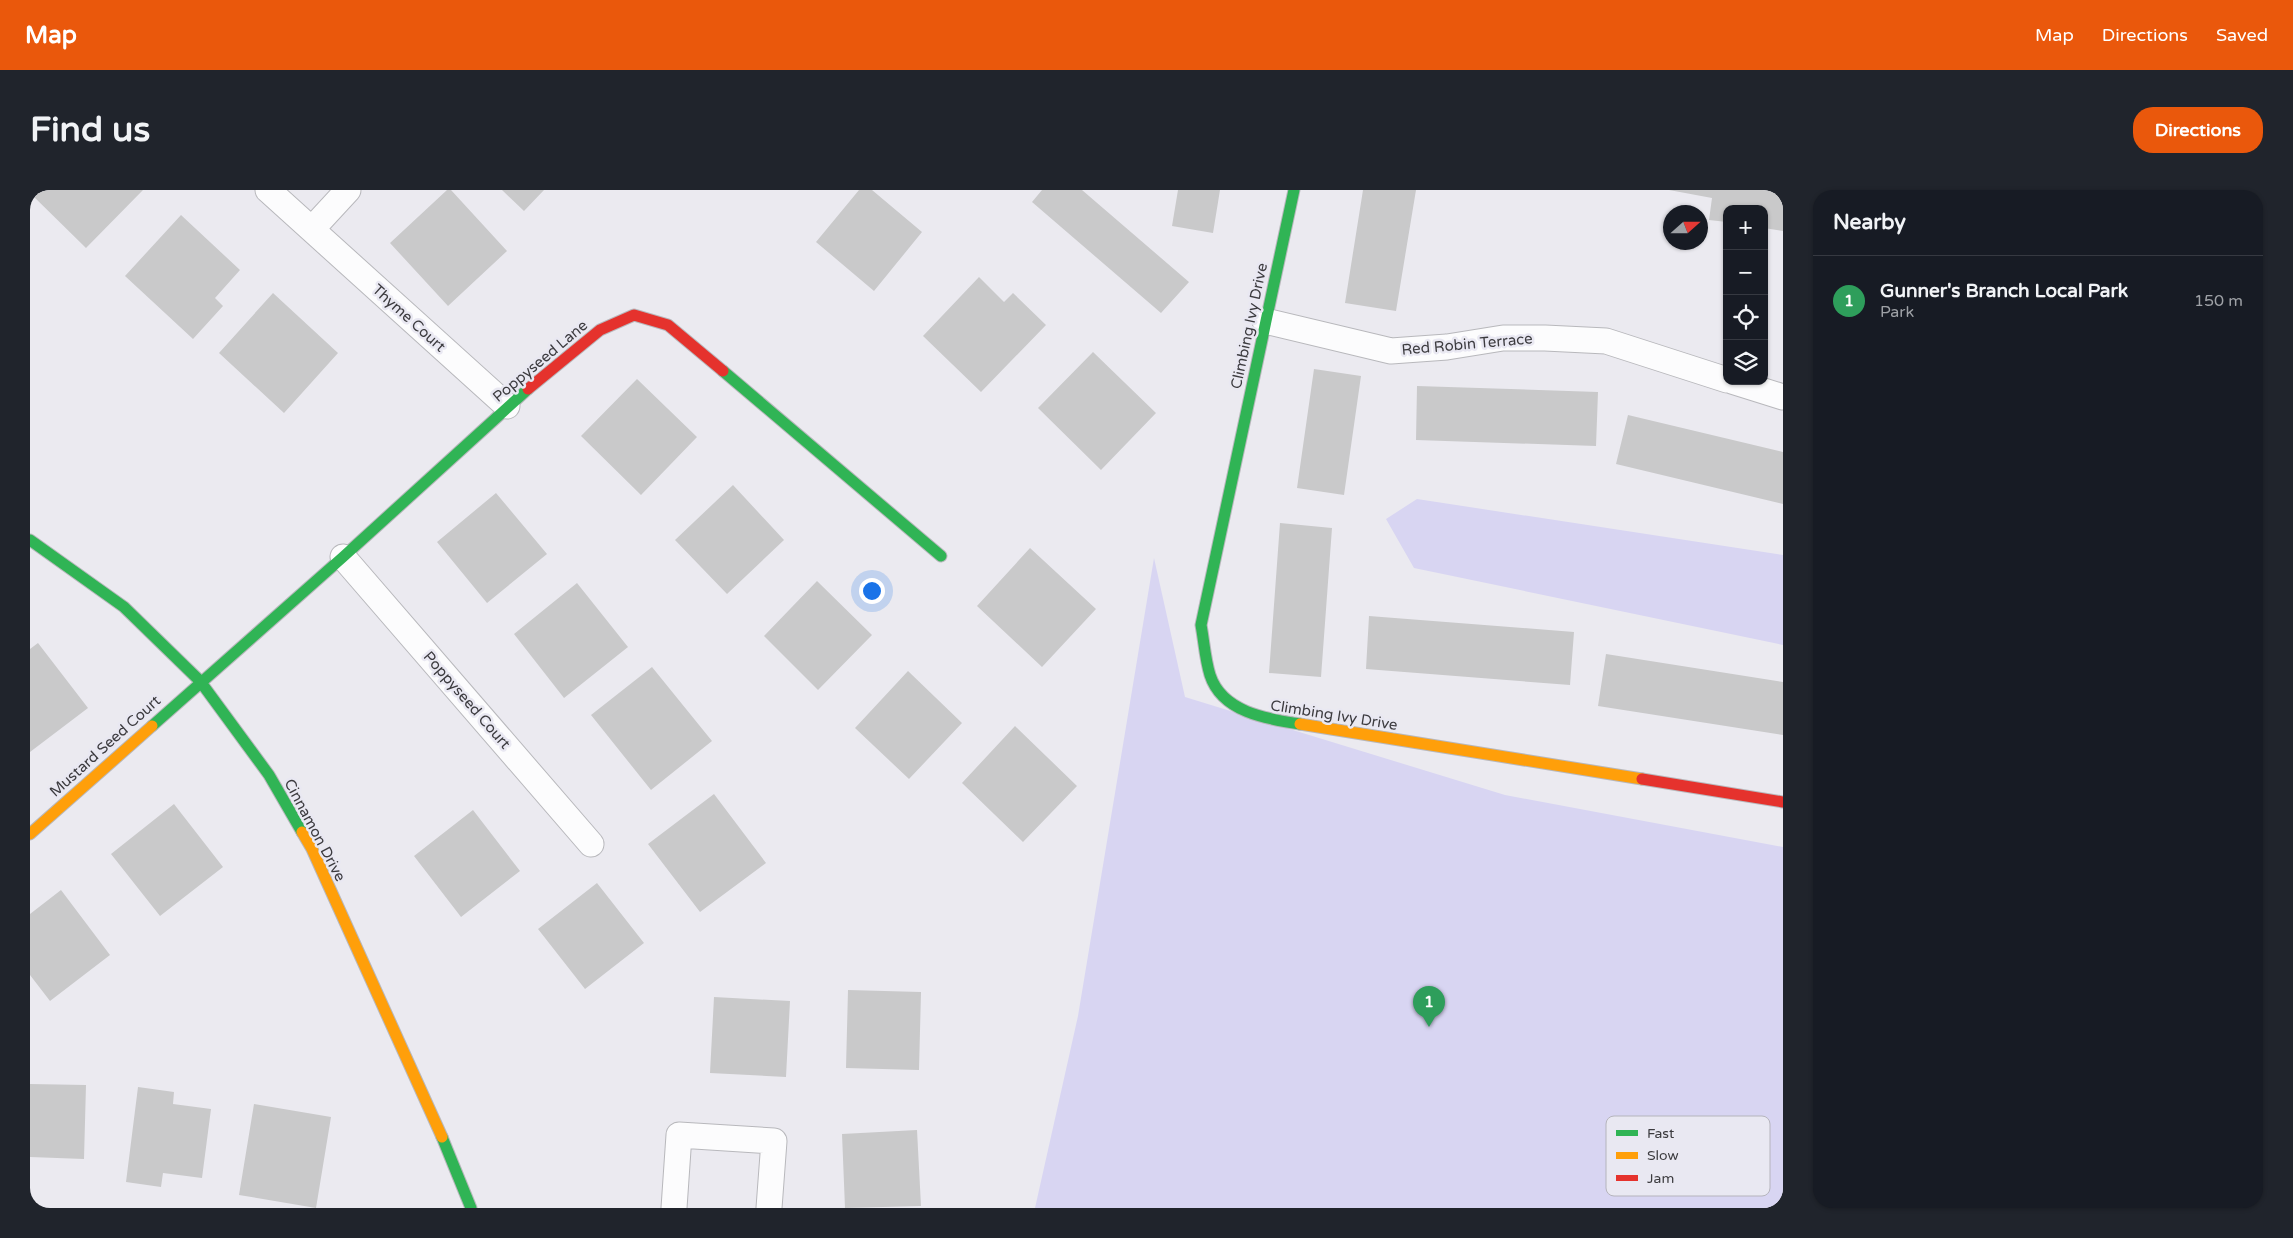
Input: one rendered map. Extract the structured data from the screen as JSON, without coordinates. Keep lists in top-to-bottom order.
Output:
{
  "streets": {
    "street": [
      "Thyme Court",
      "Climbing Ivy Drive",
      "Red Robin Terrace",
      "Poppyseed Lane",
      "Poppyseed Court",
      "Mustard Seed Court",
      "Cinnamon Drive"
    ]
  },
  "crossings": [
    ["Thyme Court", "Poppyseed Lane"],
    ["Climbing Ivy Drive", "Red Robin Terrace"],
    ["Poppyseed Lane", "Poppyseed Court"],
    ["Poppyseed Lane", "Mustard Seed Court"],
    ["Poppyseed Lane", "Cinnamon Drive"],
    ["Mustard Seed Court", "Cinnamon Drive"]
  ],
  "legend": ["Fast", "Slow", "Jam"],
  "north": "right",
  "page": {
    "header": "Map",
    "nav": ["Map", "Directions", "Saved"],
    "buttons": "Directions",
    "title": "Find us",
    "heading": "Nearby",
    "map_buttons": ["+", "−"],
    "list": [
      {
        "mark": "1",
        "name": "Gunner's Branch Local Park",
        "note": "Park",
        "value": "150 m"
      }
    ],
    "pins": "1"
  }
}
